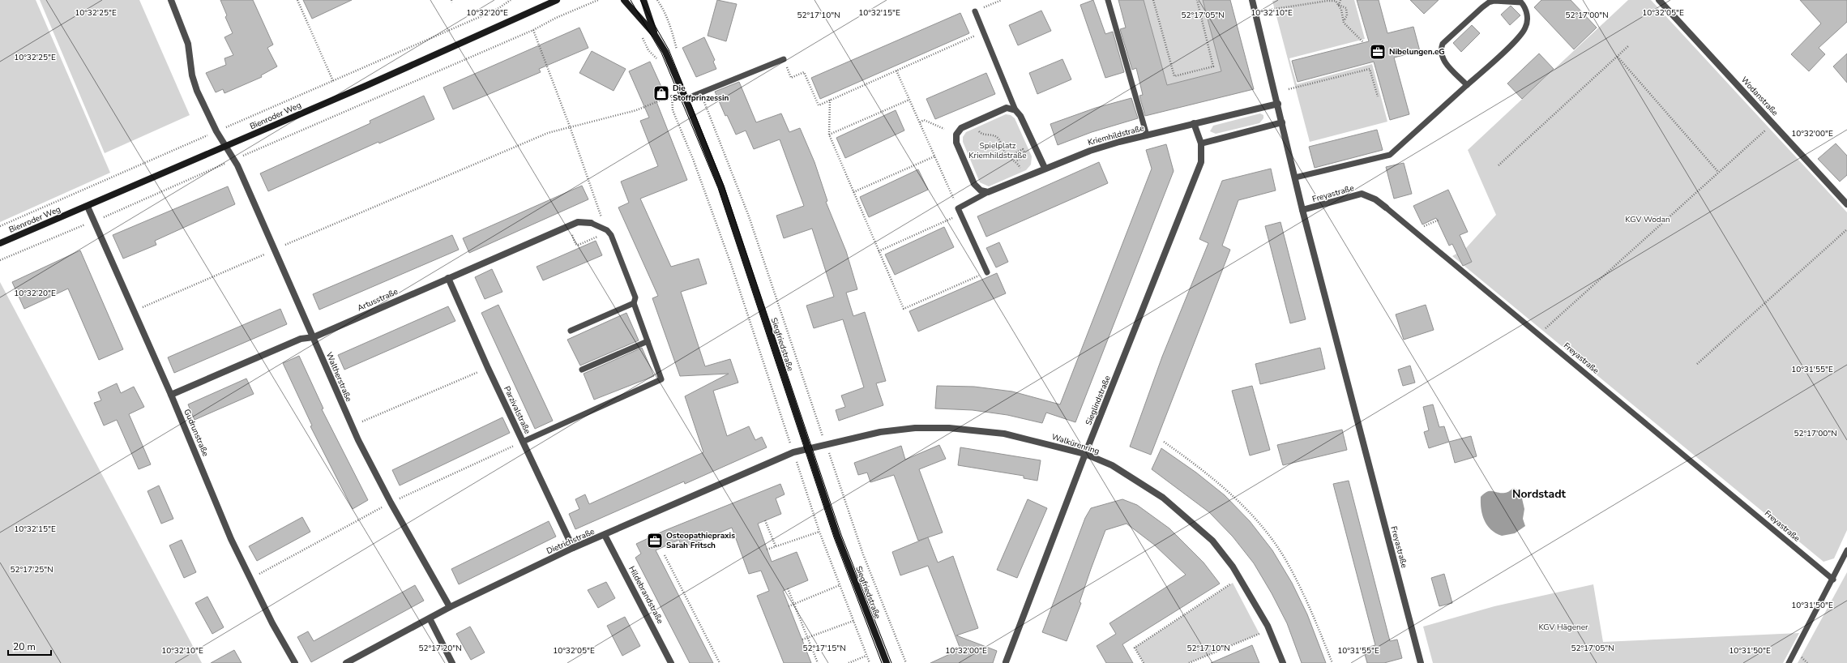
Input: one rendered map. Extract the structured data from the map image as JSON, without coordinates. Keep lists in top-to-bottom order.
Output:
{
  "streets": {
    "street": [
      "Wodanstraße",
      "Bienroder Weg",
      "Kriemhildstraße",
      "Freyastraße",
      "Artusstraße",
      "Siegfriedstraße",
      "Waltherstraße",
      "Sieglindstraße",
      "Parzivalstraße",
      "Gudrunstraße",
      "Walkürenring",
      "Dietrichstraße",
      "Hildebrandstraße"
    ]
  },
  "crossings": [
    ["Bienroder Weg", "Waltherstraße"],
    ["Bienroder Weg", "Gudrunstraße"],
    ["Kriemhildstraße", "Freyastraße"],
    ["Artusstraße", "Waltherstraße"],
    ["Artusstraße", "Parzivalstraße"],
    ["Artusstraße", "Gudrunstraße"],
    ["Siegfriedstraße", "Walkürenring"],
    ["Siegfriedstraße", "Dietrichstraße"],
    ["Waltherstraße", "Dietrichstraße"],
    ["Sieglindstraße", "Walkürenring"],
    ["Parzivalstraße", "Dietrichstraße"],
    ["Walkürenring", "Dietrichstraße"],
    ["Dietrichstraße", "Hildebrandstraße"]
  ],
  "districts": ["Nordstadt"],
  "parks": ["Spielplatz Kriemhildstraße", "KGV Wodan", "KGV Hägener"],
  "places": {
    "office": ["Nibelungen.eG", "Osteopathiepraxis Sarah Fritsch"],
    "shop": ["Die Stoffprinzessin"]
  },
  "scale_bar": "20 m",
  "coordinates": [
    "10°32'10\"E",
    "10°32'25\"E",
    "10°32'20\"E",
    "10°32'15\"E",
    "10°32'05\"E",
    "52°17'10\"N",
    "52°17'05\"N",
    "52°17'00\"N",
    "10°32'00\"E",
    "10°31'55\"E",
    "52°17'25\"N",
    "10°31'50\"E",
    "52°17'20\"N",
    "52°17'15\"N"
  ]
}
